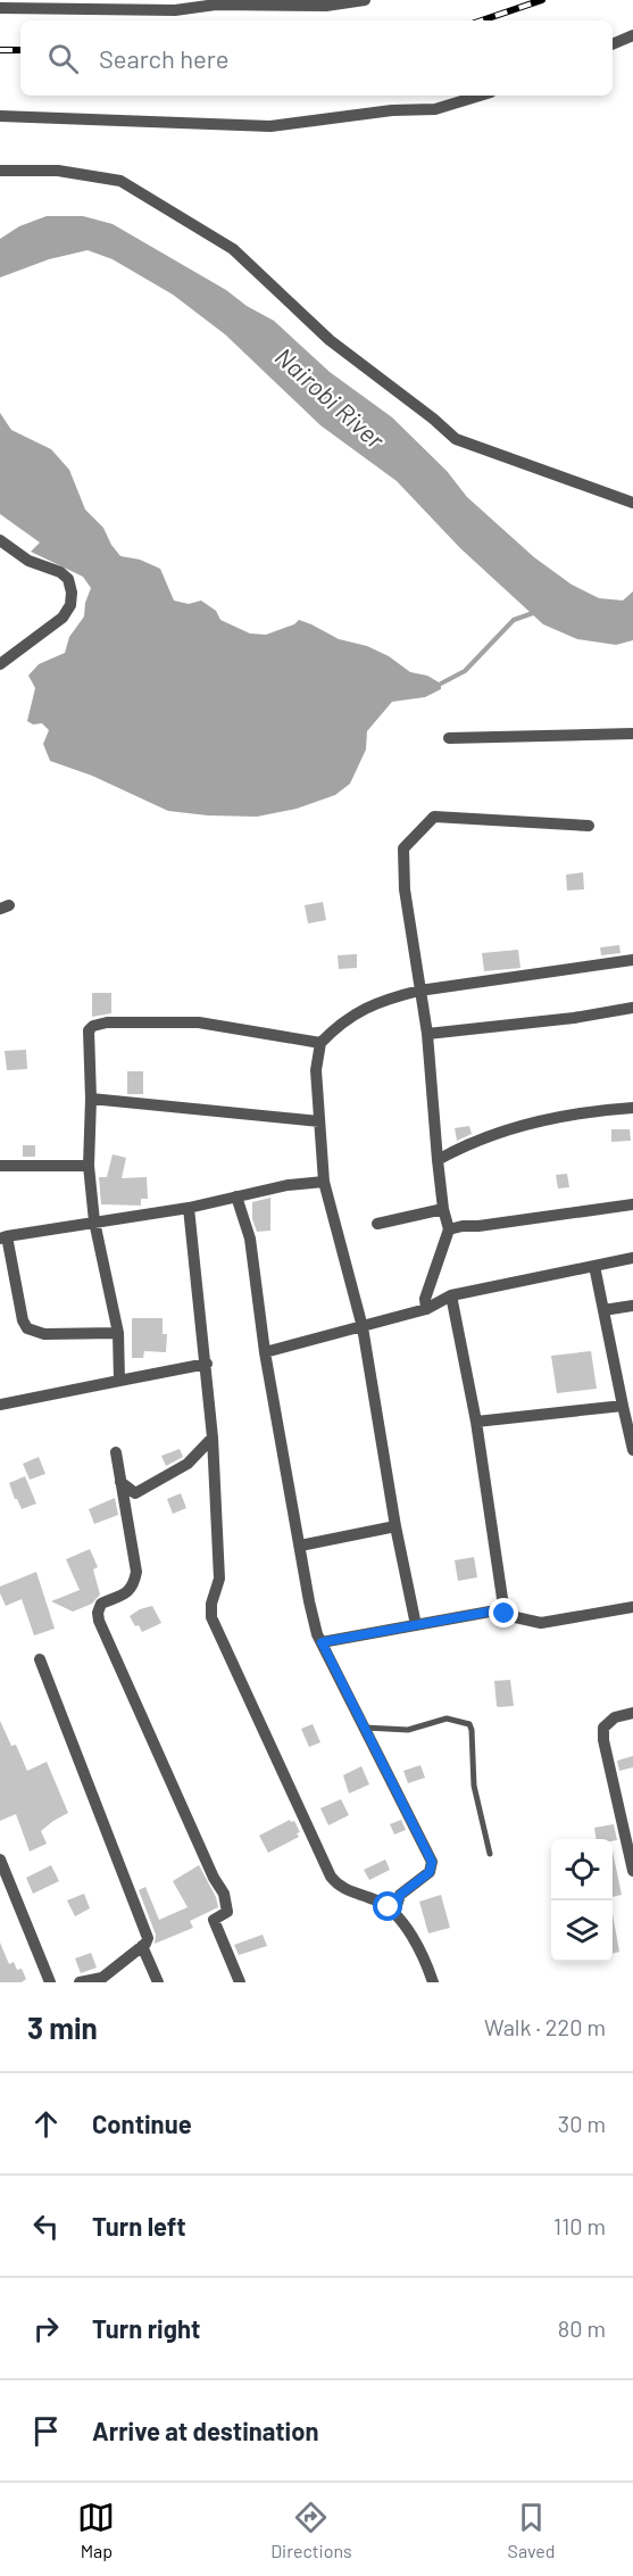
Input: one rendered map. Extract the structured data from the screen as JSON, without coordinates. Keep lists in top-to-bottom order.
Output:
{
  "water": ["Nairobi River"],
  "page": {
    "search": "Search here",
    "heading": ["3 min", "Walk · 220 m"],
    "list": [
      ["Continue", "30 m"],
      ["Turn left", "110 m"],
      ["Turn right", "80 m"],
      "Arrive at destination"
    ],
    "nav": ["Map", "Directions", "Saved"]
  }
}
